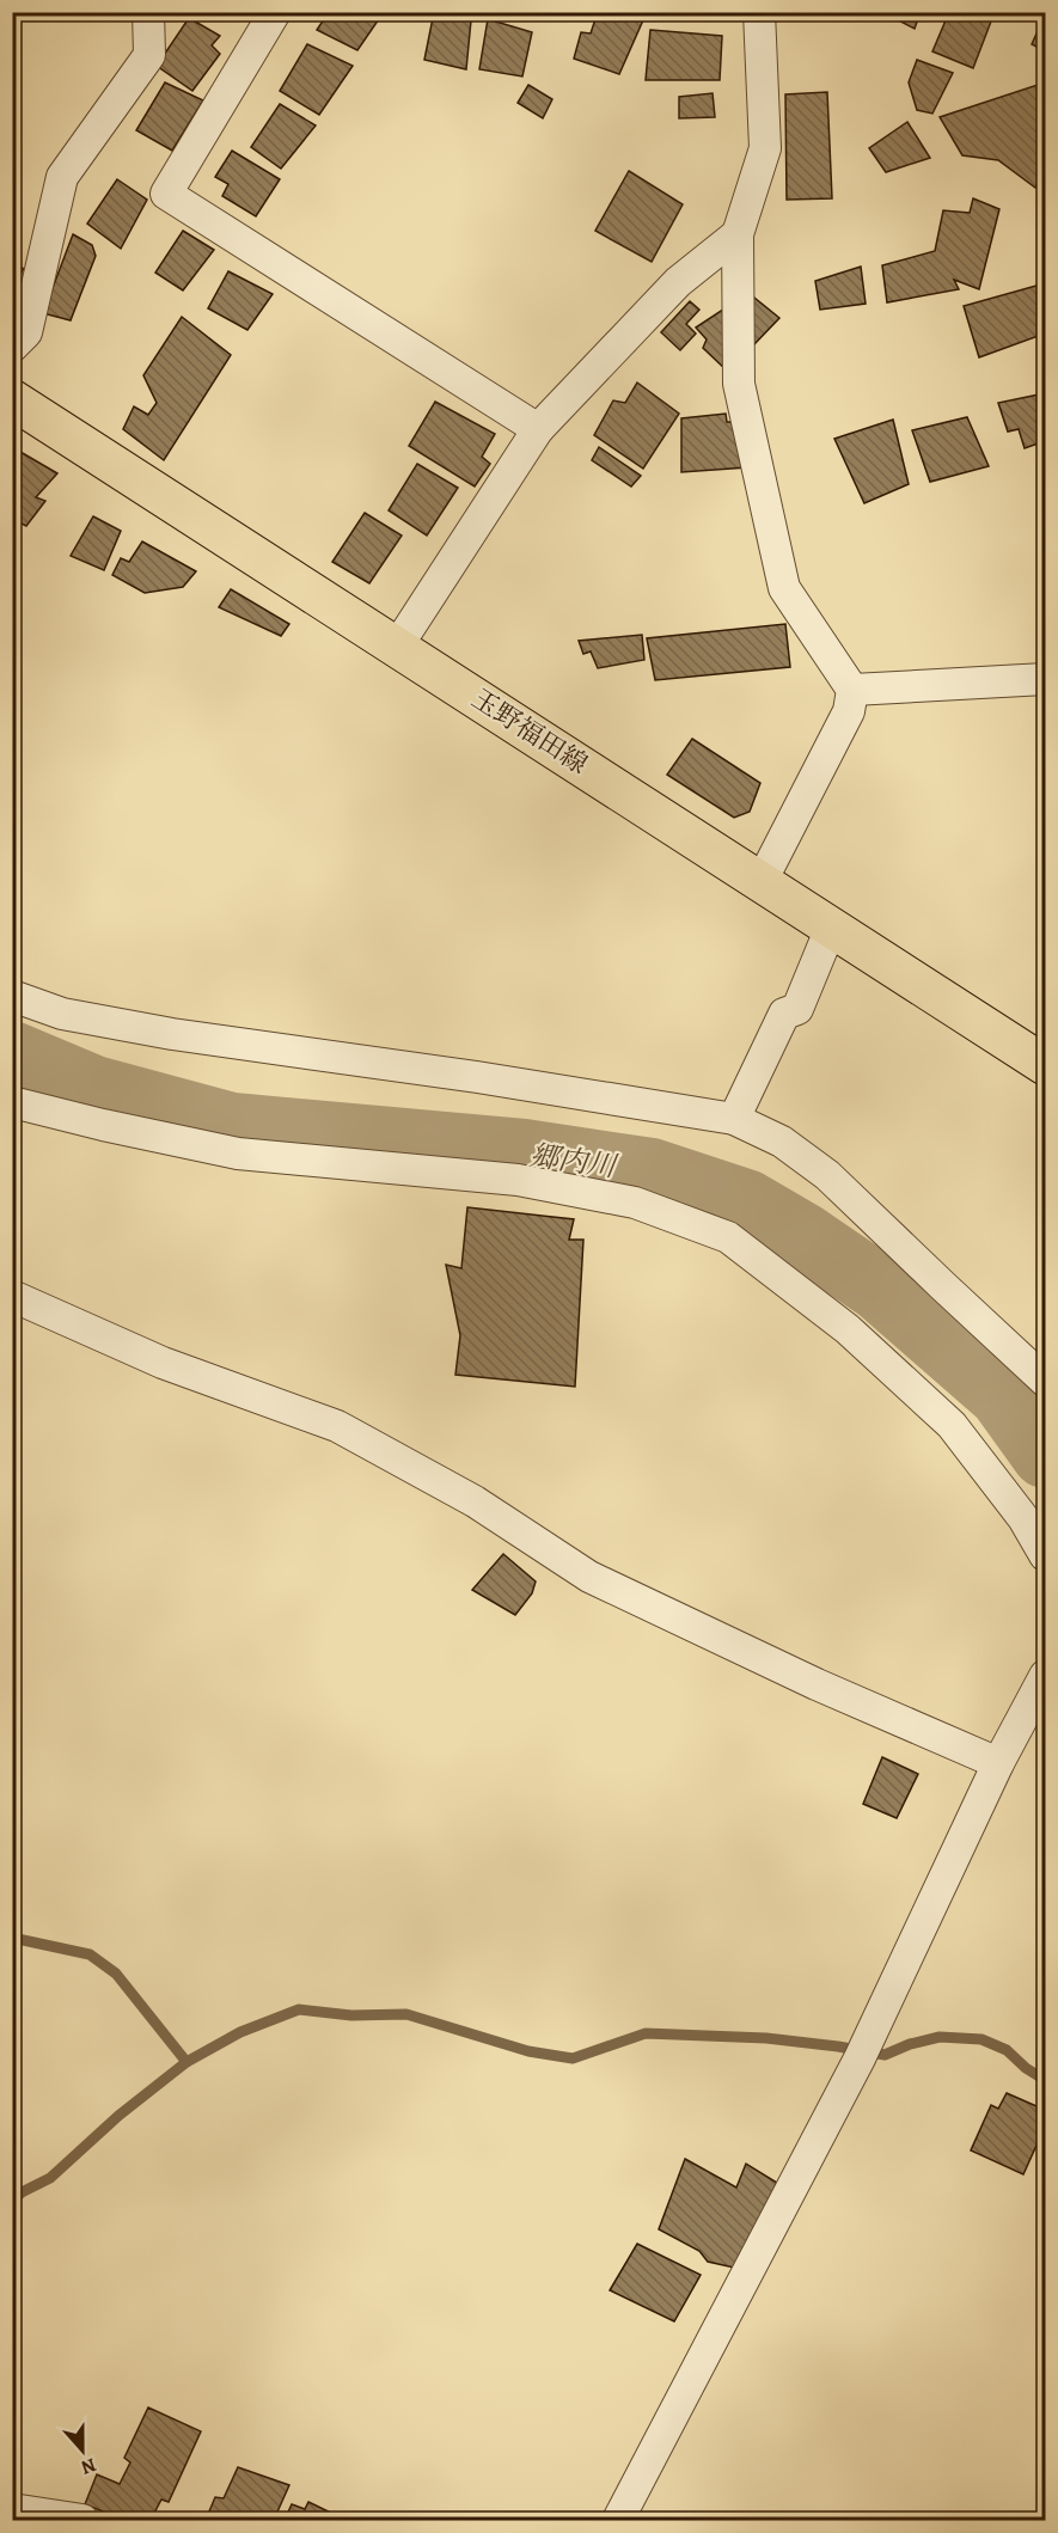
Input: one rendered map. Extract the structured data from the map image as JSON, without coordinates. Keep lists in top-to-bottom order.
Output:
{
  "streets": {
    "main road": ["玉野福田線"]
  },
  "water": ["郷内川"],
  "north": "bottom"
}
